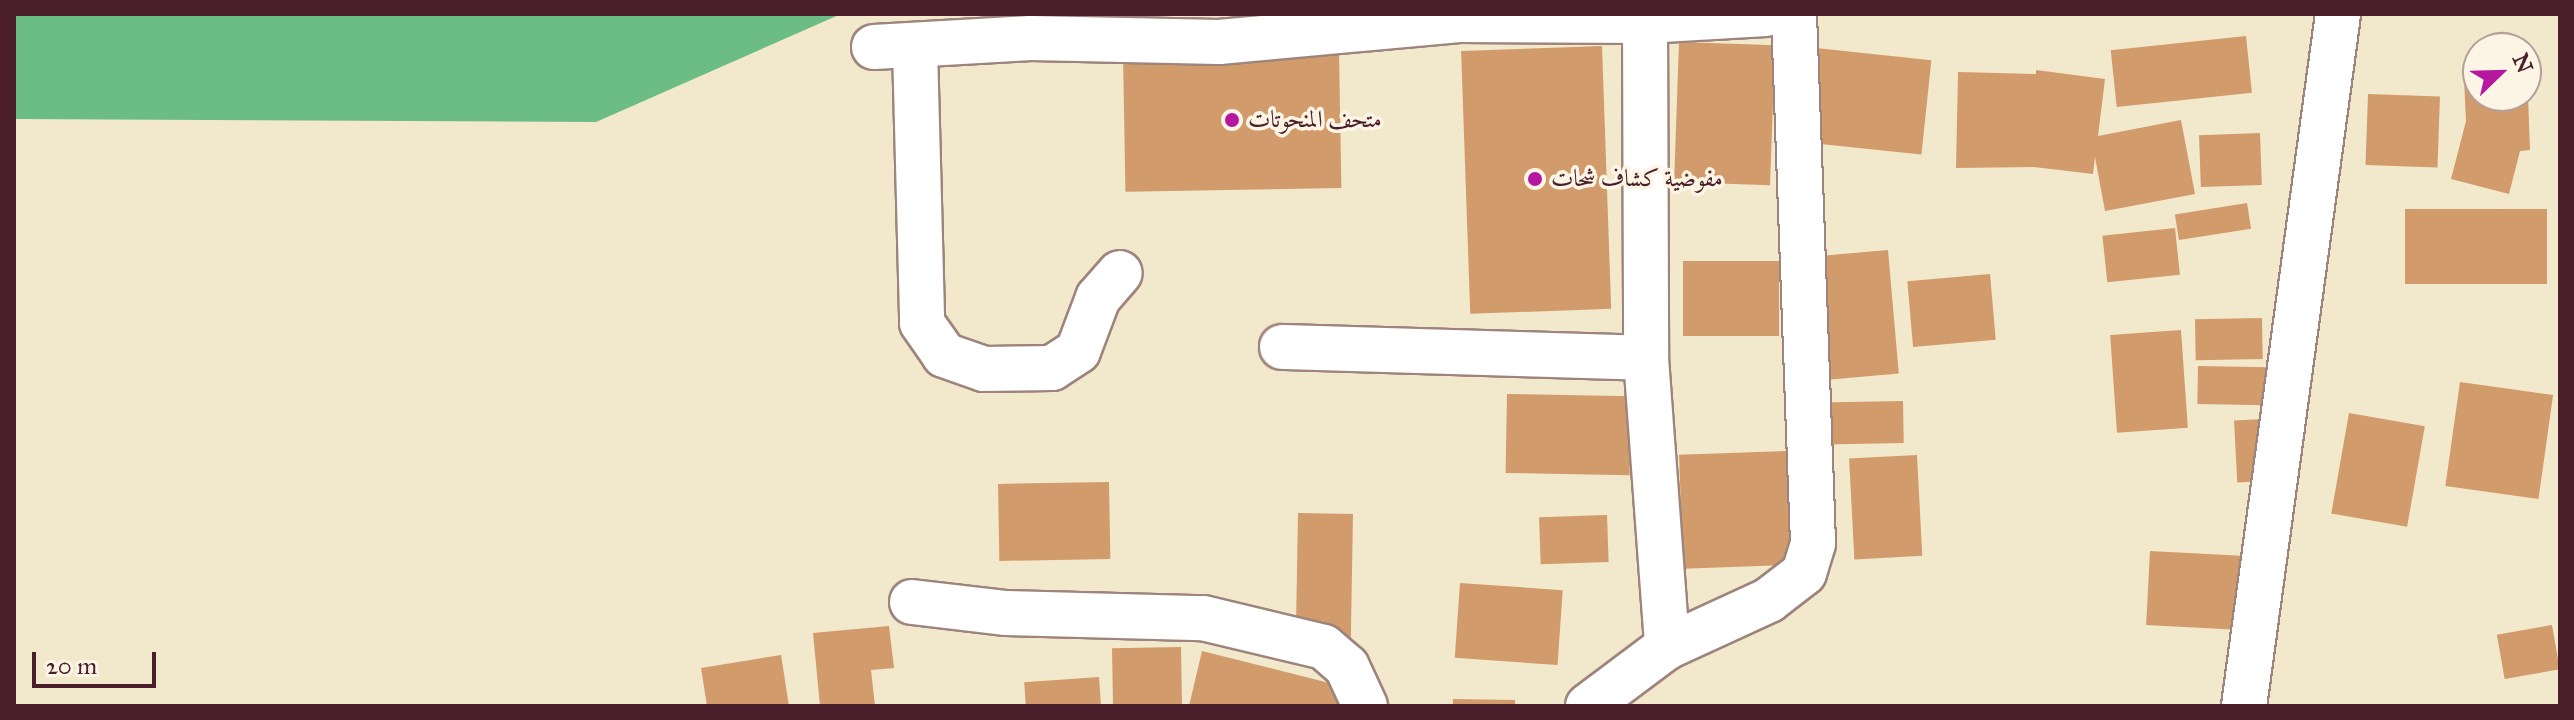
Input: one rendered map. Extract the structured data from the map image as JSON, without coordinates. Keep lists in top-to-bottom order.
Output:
{
  "places": ["متحف المنحوتات", "مفوضية كشاف شحات"],
  "scale_bar": "20 m",
  "north": "top right"
}
